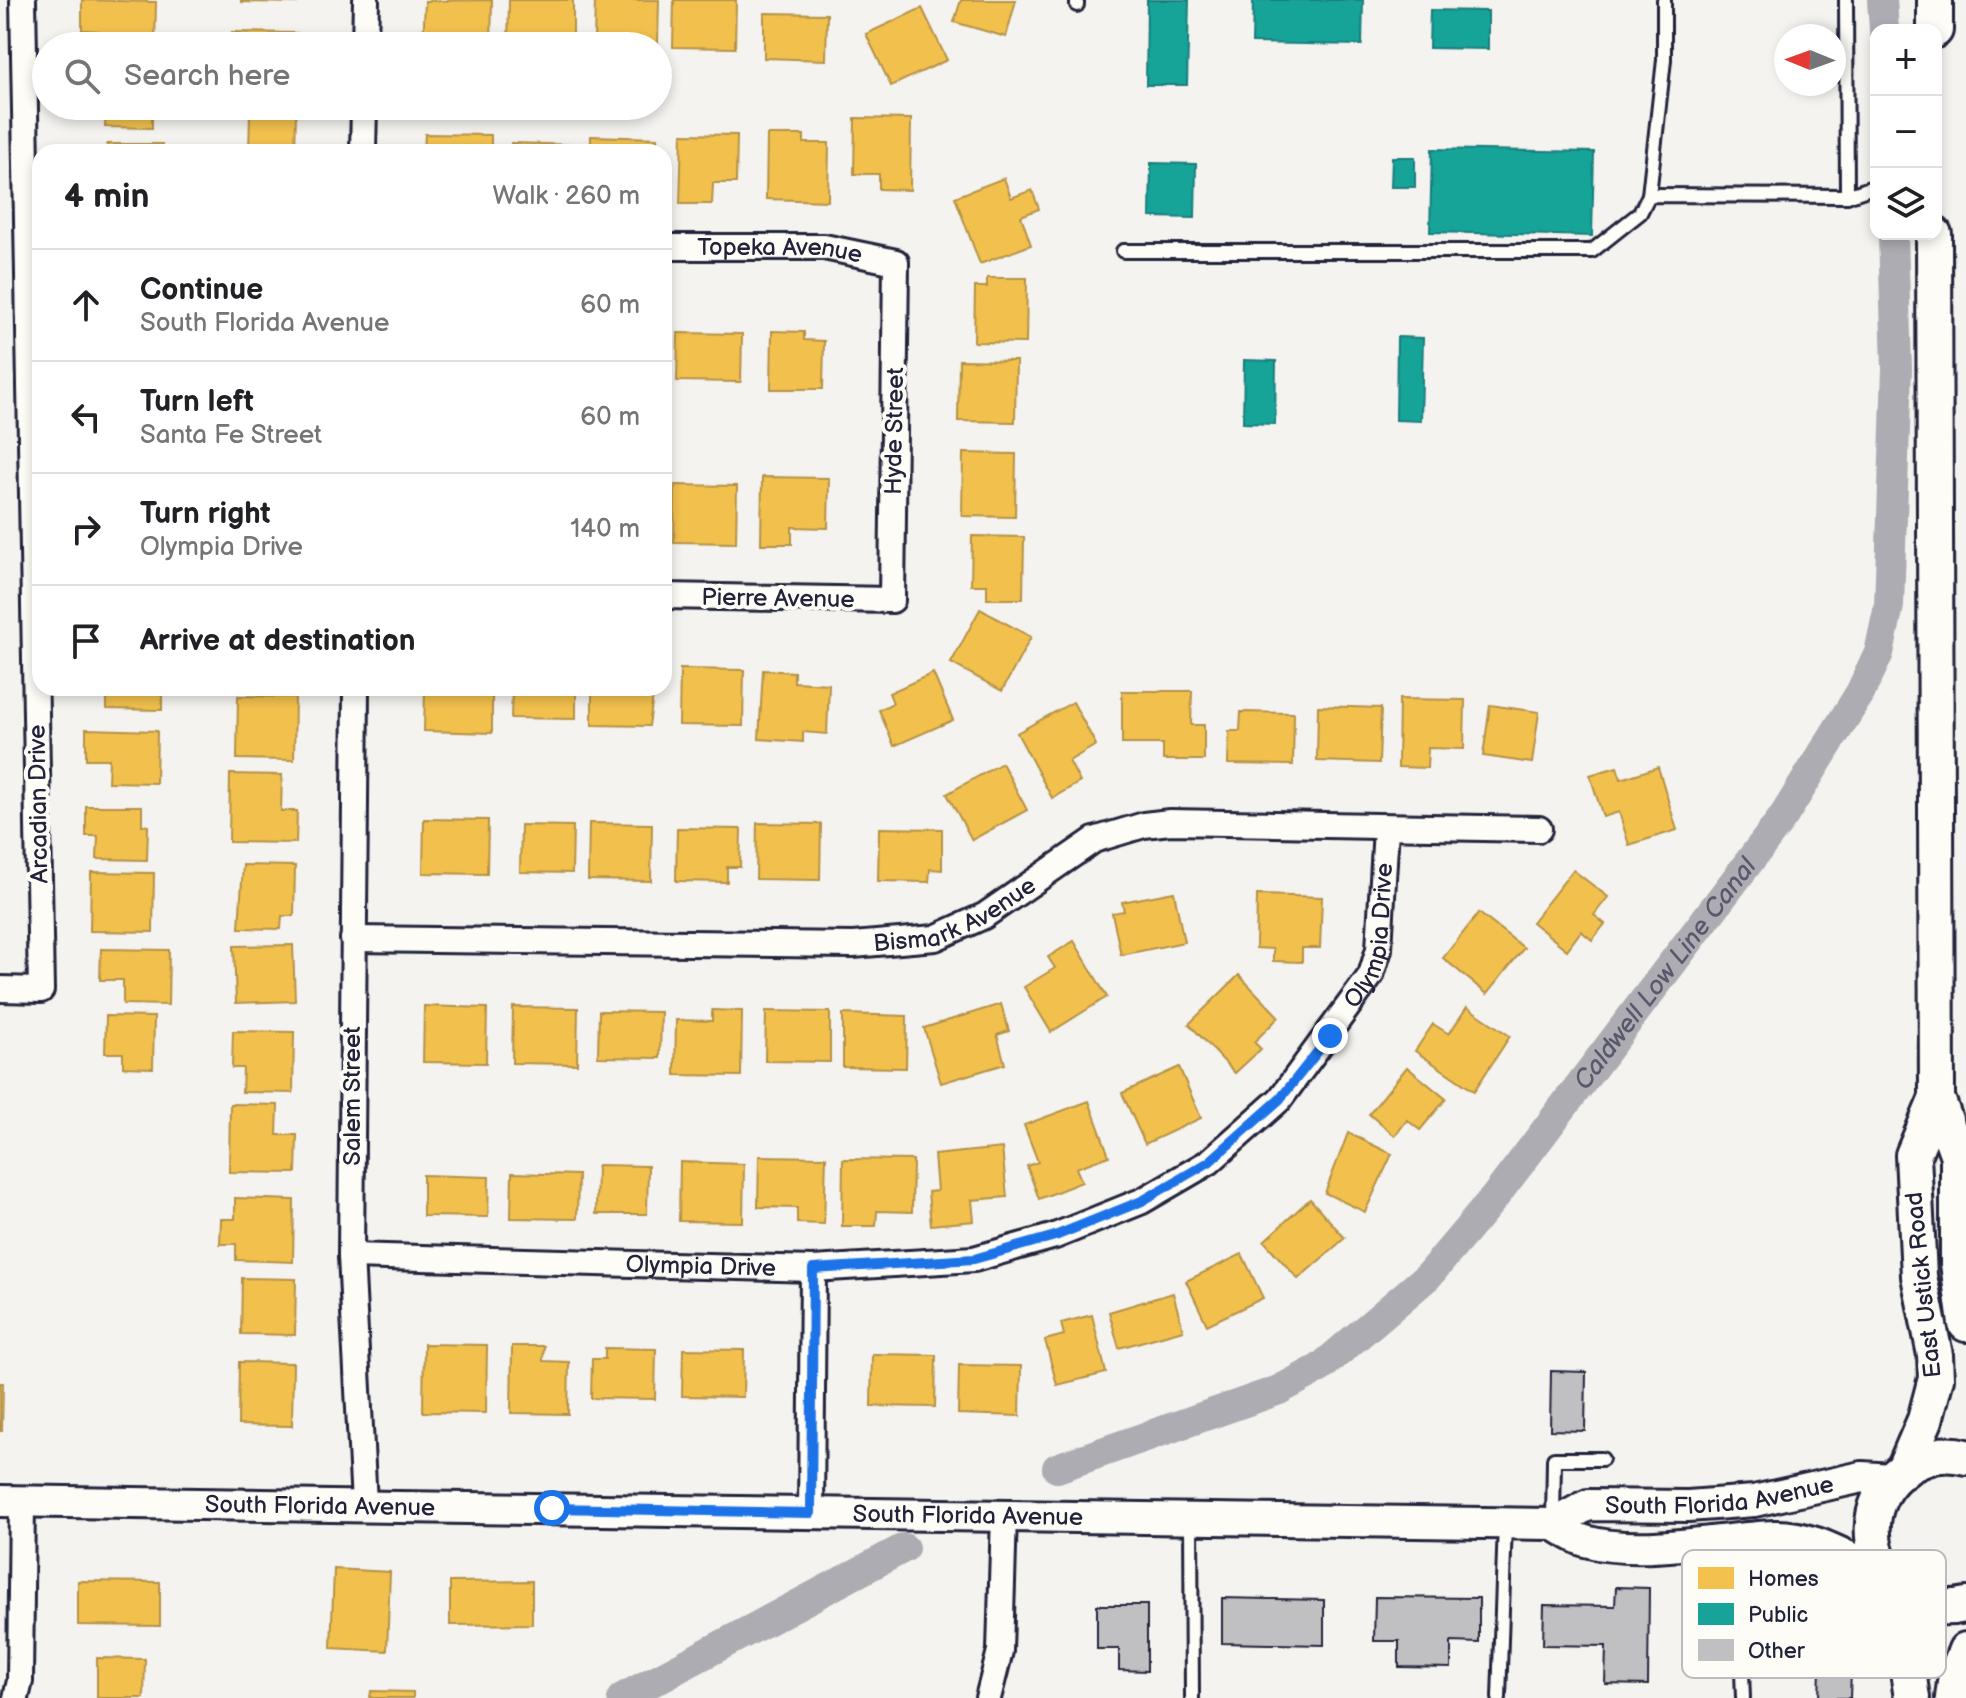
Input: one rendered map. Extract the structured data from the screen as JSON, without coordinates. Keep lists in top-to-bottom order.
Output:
{
  "streets": {
    "main road": ["East Ustick Road"],
    "street": [
      "Topeka Avenue",
      "Hyde Street",
      "Pierre Avenue",
      "Arcadian Drive",
      "Bismark Avenue",
      "Olympia Drive",
      "Salem Street",
      "South Florida Avenue"
    ]
  },
  "crossings": [
    ["Topeka Avenue", "Hyde Street"],
    ["Hyde Street", "Pierre Avenue"],
    ["Bismark Avenue", "Olympia Drive"],
    ["Bismark Avenue", "Salem Street"],
    ["Olympia Drive", "Salem Street"],
    ["Salem Street", "South Florida Avenue"],
    ["East Ustick Road", "South Florida Avenue"]
  ],
  "water": ["Caldwell Low Line Canal"],
  "legend": ["Homes", "Public", "Other"],
  "north": "left",
  "page": {
    "map_buttons": ["+", "−"],
    "search": "Search here",
    "heading": ["4 min", "Walk · 260 m"],
    "list": [
      ["Continue", "South Florida Avenue", "60 m"],
      ["Turn left", "Santa Fe Street", "60 m"],
      ["Turn right", "Olympia Drive", "140 m"],
      "Arrive at destination"
    ]
  }
}
